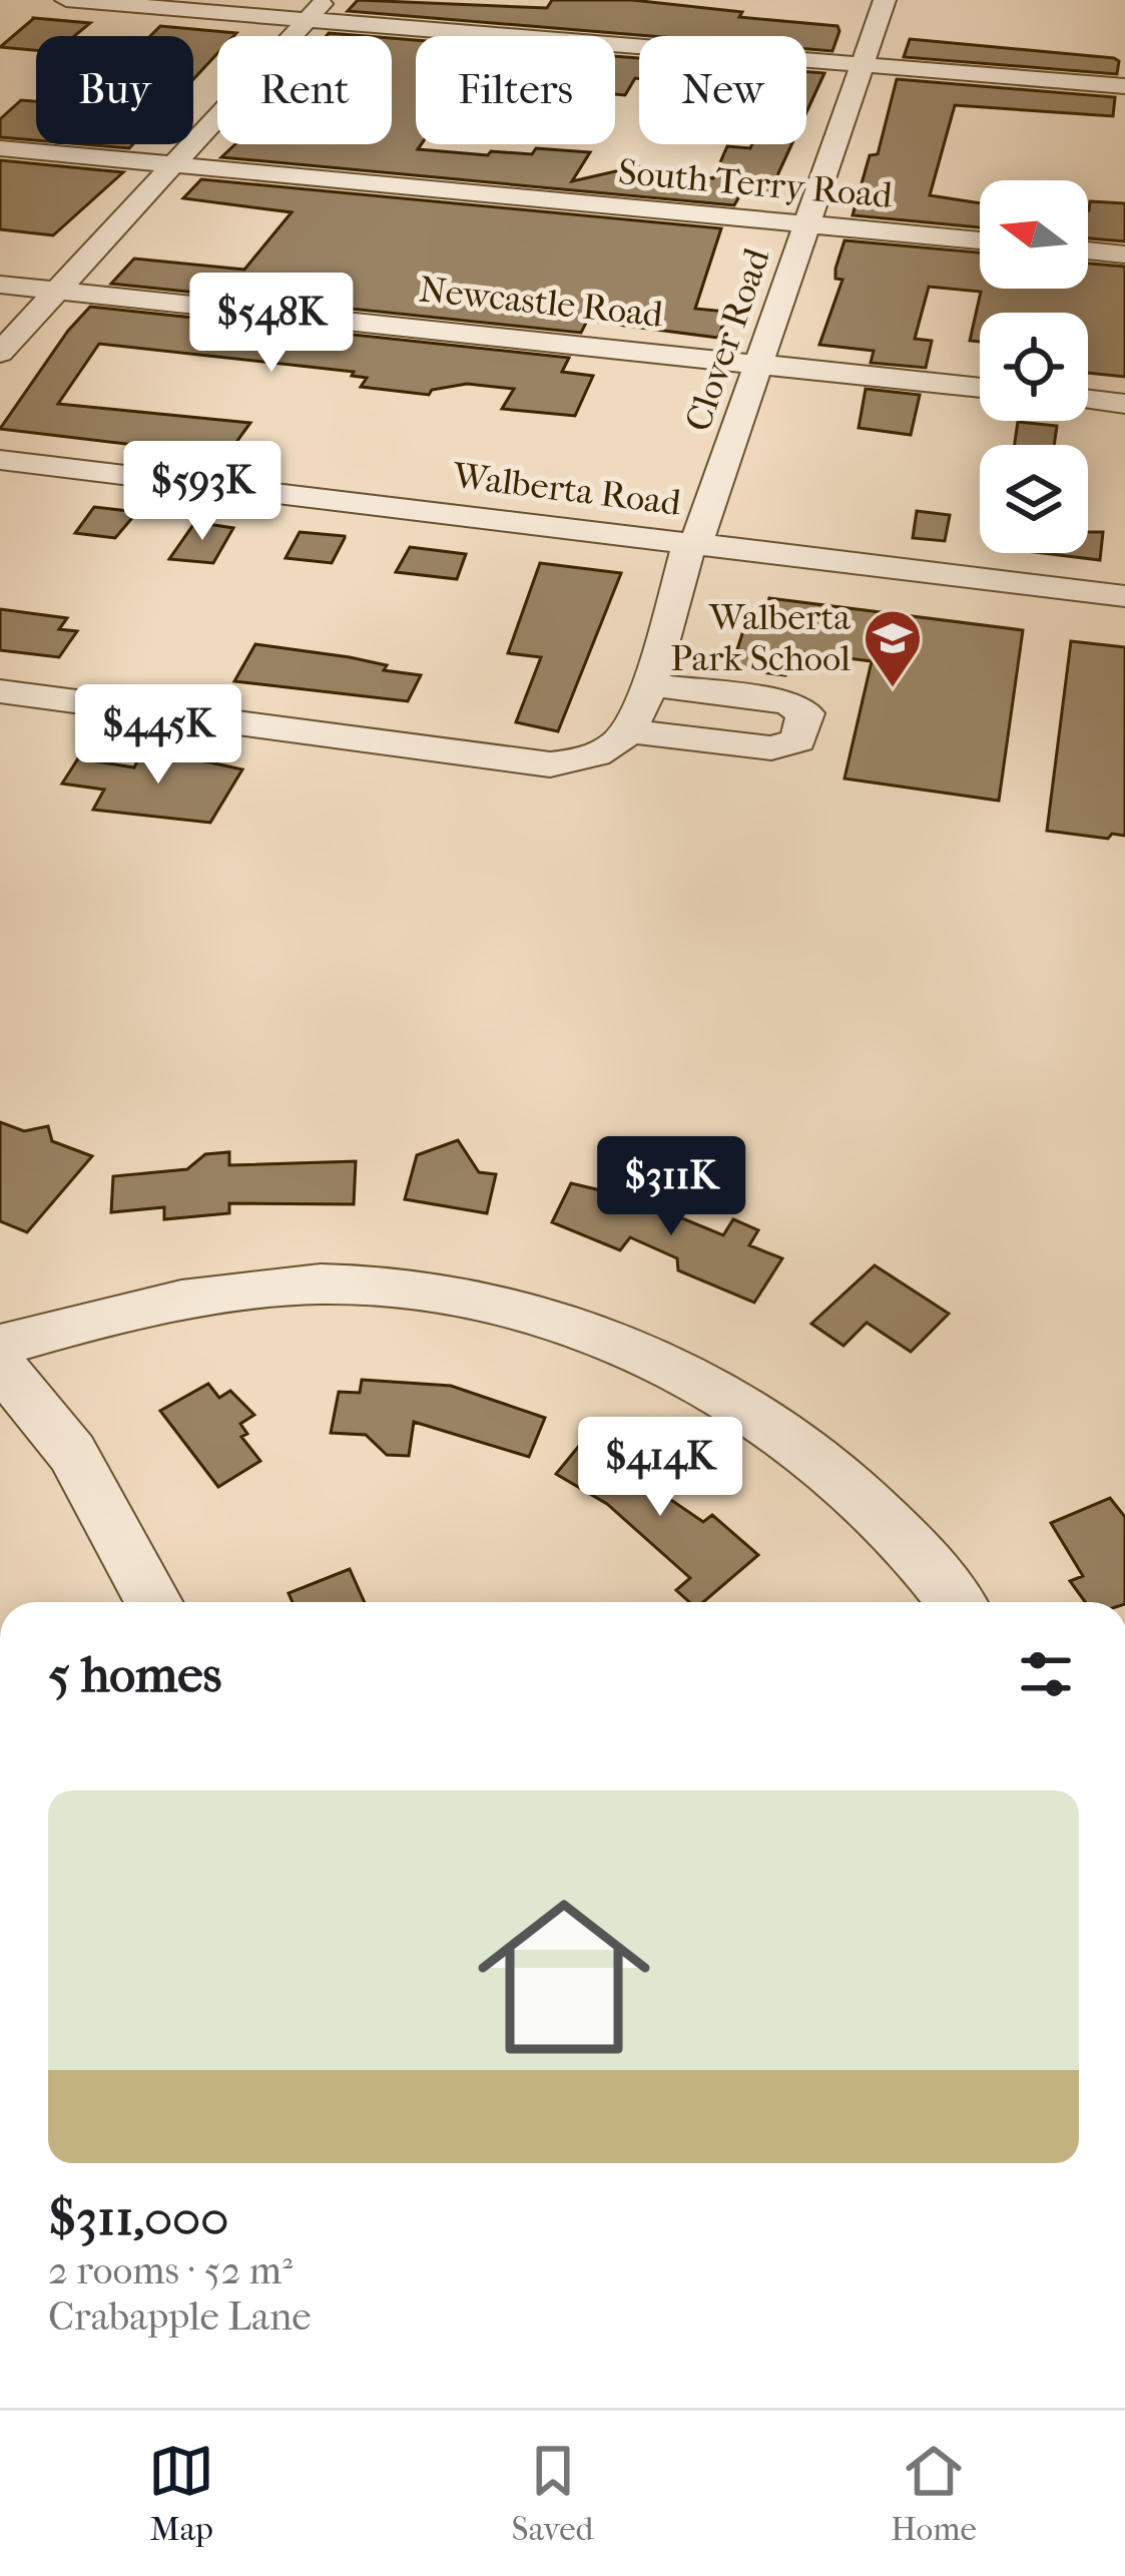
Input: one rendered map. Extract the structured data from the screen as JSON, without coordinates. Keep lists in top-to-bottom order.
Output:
{
  "streets": {
    "street": [
      "South Terry Road",
      "Newcastle Road",
      "Clover Road",
      "Walberta Road"
    ]
  },
  "crossings": [
    ["South Terry Road", "Clover Road"],
    ["Newcastle Road", "Clover Road"],
    ["Clover Road", "Walberta Road"]
  ],
  "places": {
    "school or university": ["Walberta Park School"]
  },
  "north": "left",
  "page": {
    "chip": [
      "Buy",
      "Rent",
      "Filters",
      "New"
    ],
    "price": [
      "$548K",
      "$593K",
      "$445K",
      "$311K",
      "$414K"
    ],
    "heading": "5 homes",
    "list": [
      {
        "name": "$311,000",
        "note": "2 rooms · 52 m² · Crabapple Lane"
      }
    ],
    "tabs": ["Map", "Saved", "Home"]
  }
}
